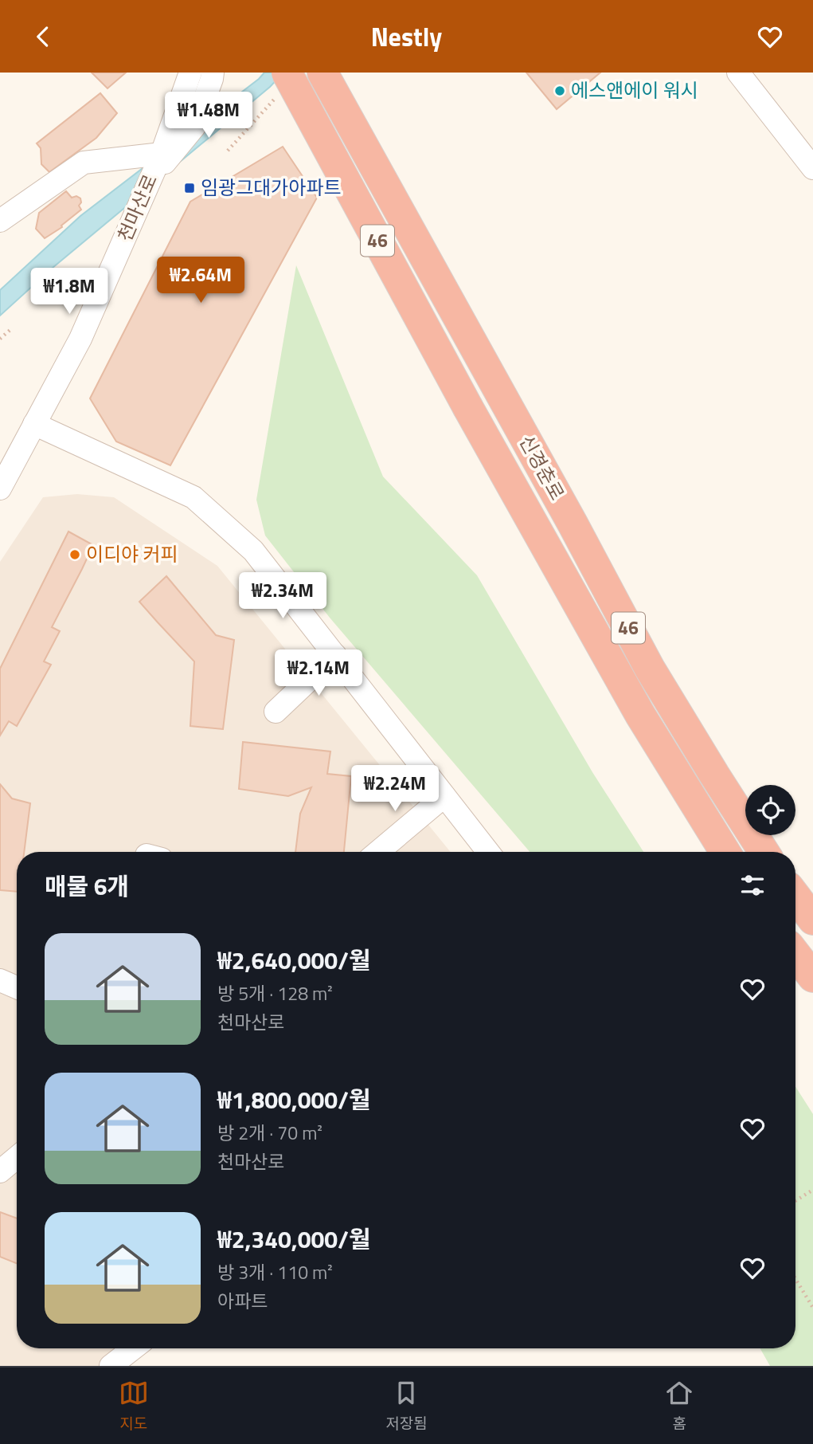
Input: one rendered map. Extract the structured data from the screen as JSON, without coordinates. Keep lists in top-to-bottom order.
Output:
{
  "streets": {
    "highway": ["46", "신경춘로"],
    "street": ["천마산로"]
  },
  "places": {
    "other": ["에스앤에이 워시", "이디야 커피"],
    "transit": ["임광그대가아파트"]
  },
  "page": {
    "header": "Nestly",
    "price": [
      "₩1.48M",
      "₩2.64M",
      "₩1.8M",
      "₩2.34M",
      "₩2.14M",
      "₩2.24M"
    ],
    "heading": "매물 6개",
    "list": [
      {
        "name": "₩2,640,000/월",
        "note": "방 5개 · 128 m² · 천마산로"
      },
      {
        "name": "₩1,800,000/월",
        "note": "방 2개 · 70 m² · 천마산로"
      },
      {
        "name": "₩2,340,000/월",
        "note": "방 3개 · 110 m² · 아파트"
      }
    ],
    "tabs": ["지도", "저장됨", "홈"]
  }
}
